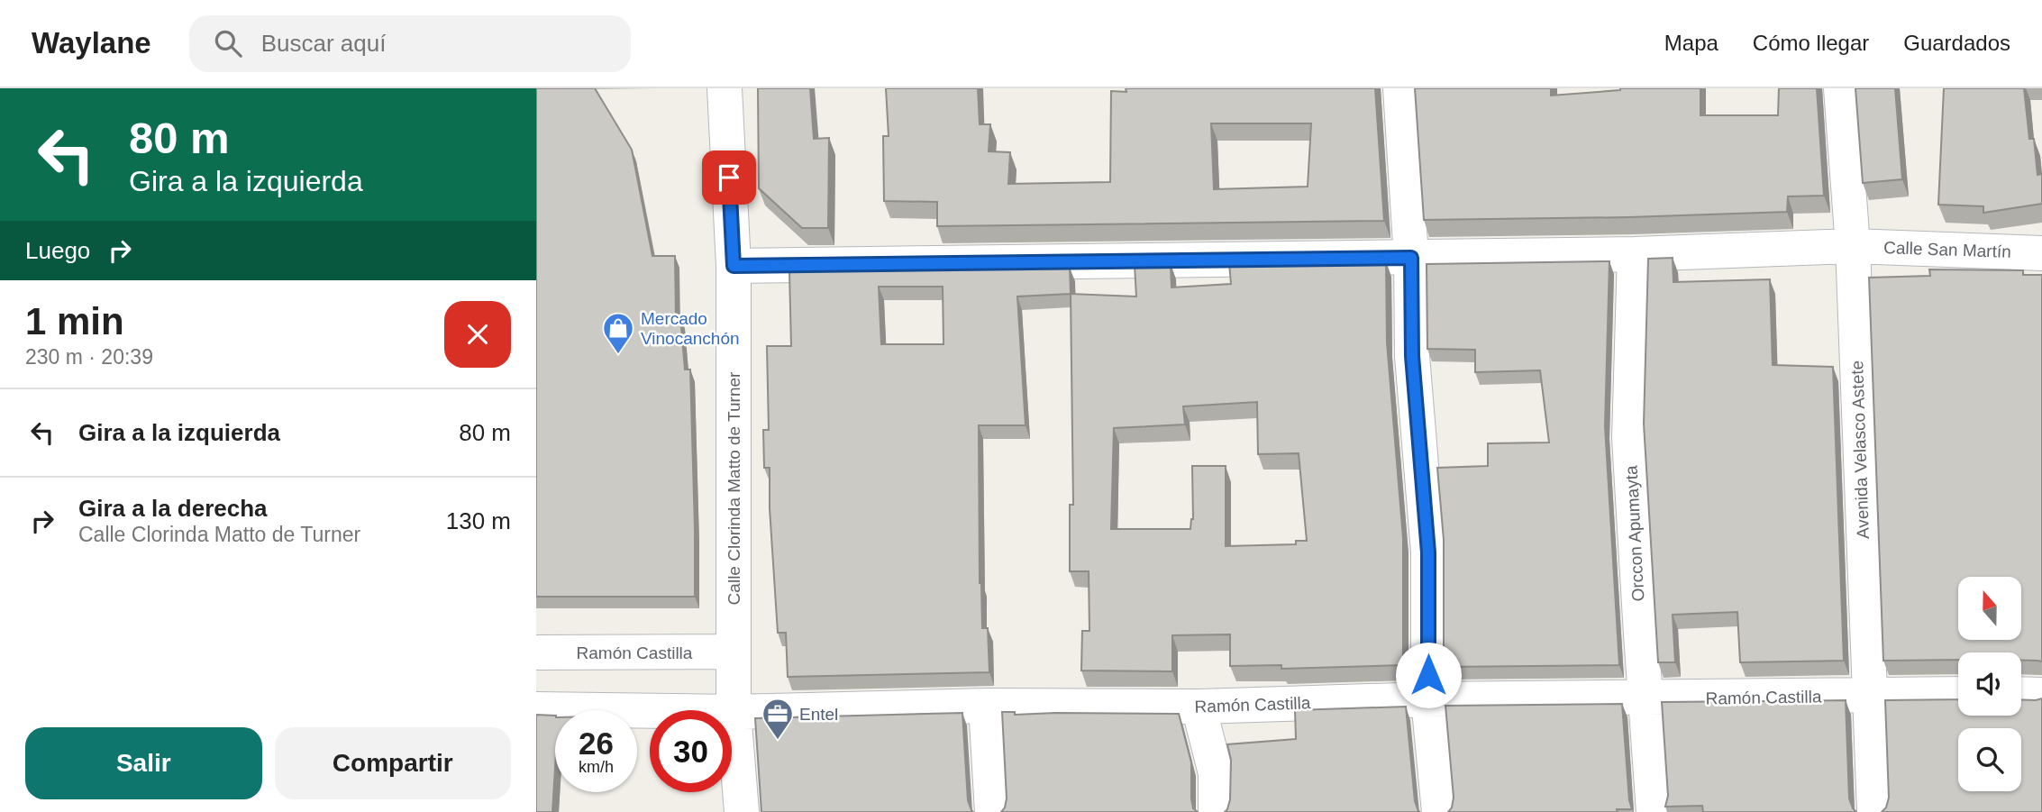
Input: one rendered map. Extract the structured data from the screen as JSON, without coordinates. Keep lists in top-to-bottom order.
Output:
{
  "streets": {
    "street": [
      "Calle San Martín",
      "Avenida Velasco Astete",
      "Calle Clorinda Matto de Turner",
      "Orccon Apumayta",
      "Ramón Castilla"
    ]
  },
  "crossings": [
    ["Calle San Martín", "Avenida Velasco Astete"],
    ["Calle San Martín", "Calle Clorinda Matto de Turner"],
    ["Calle San Martín", "Orccon Apumayta"],
    ["Avenida Velasco Astete", "Ramón Castilla"],
    ["Calle Clorinda Matto de Turner", "Ramón Castilla"],
    ["Orccon Apumayta", "Ramón Castilla"]
  ],
  "places": {
    "shop": ["Mercado Vinocanchón"],
    "office": ["Entel"]
  },
  "north": "top",
  "page": {
    "header": "Waylane",
    "search": "Buscar aquí",
    "nav": ["Mapa", "Cómo llegar", "Guardados"],
    "turn": ["80 m", "Gira a la izquierda"],
    "then": "Luego",
    "heading": ["1 min", "230 m · 20:39"],
    "list": [
      {
        "name": "Gira a la izquierda",
        "value": "80 m"
      },
      {
        "name": "Gira a la derecha",
        "note": "Calle Clorinda Matto de Turner",
        "value": "130 m"
      }
    ],
    "speed": "26 km/h",
    "limit": "30",
    "buttons": ["Salir", "Compartir"]
  }
}
